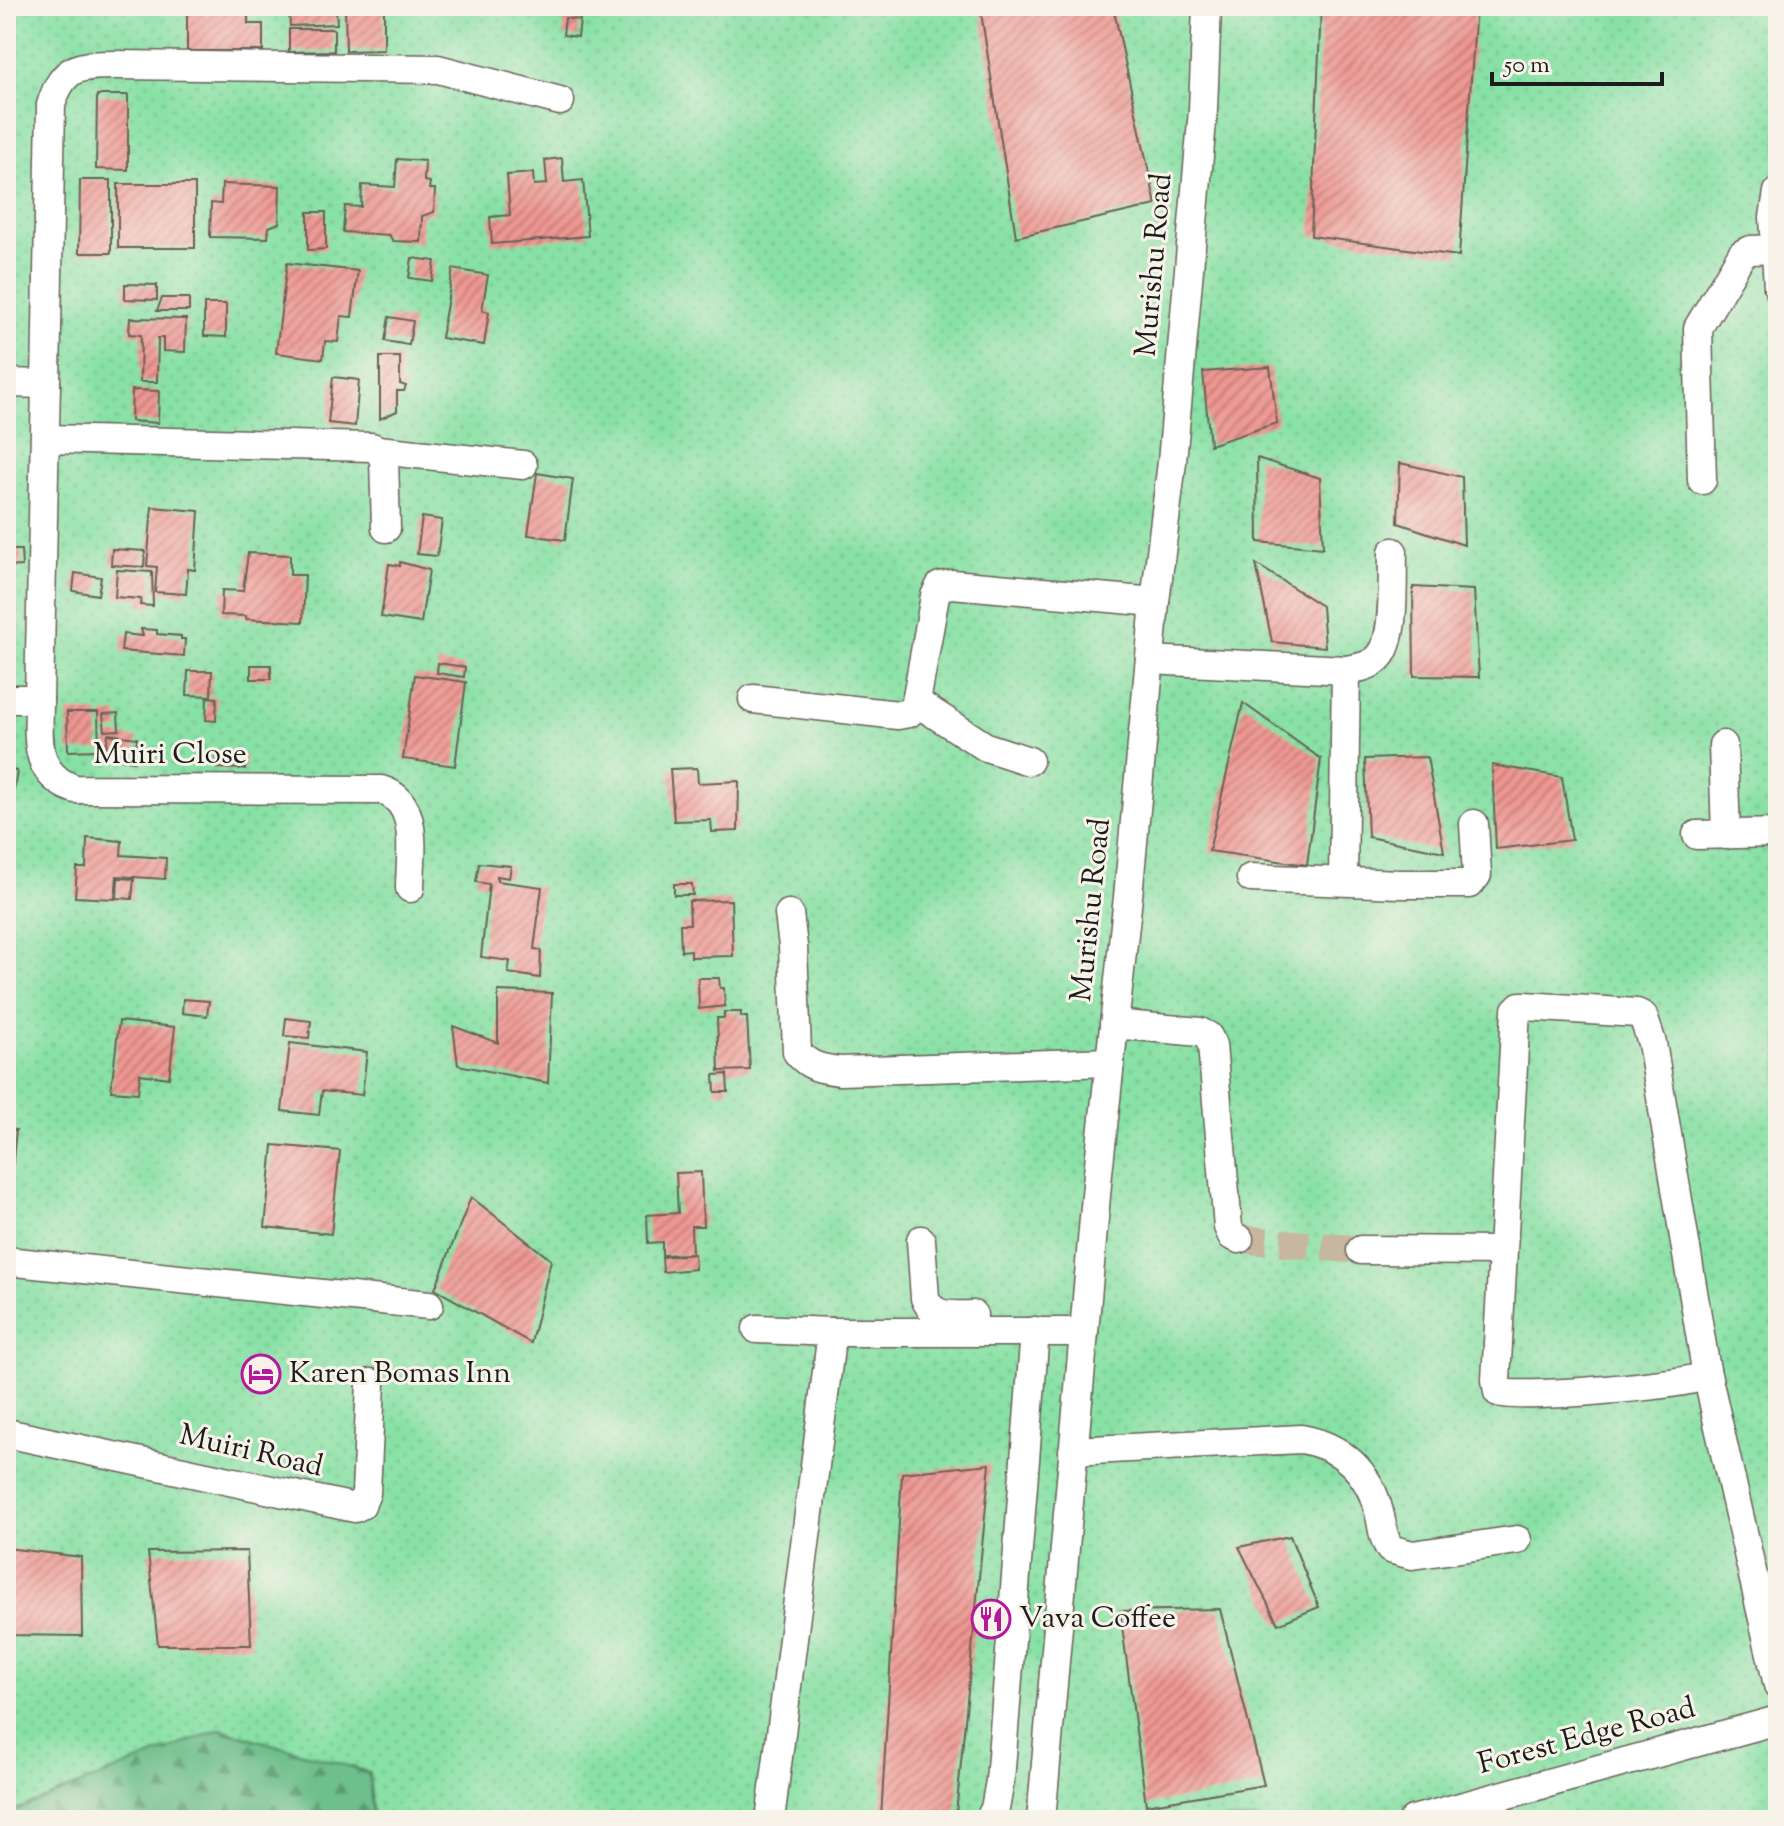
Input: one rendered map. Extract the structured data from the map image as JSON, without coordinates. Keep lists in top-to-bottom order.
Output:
{
  "streets": {
    "street": [
      "Murishu Road",
      "Muiri Close",
      "Muiri Road",
      "Forest Edge Road"
    ]
  },
  "places": {
    "hotel": ["Karen Bomas Inn"],
    "restaurant": ["Vava Coffee"]
  },
  "scale_bar": "50 m"
}
